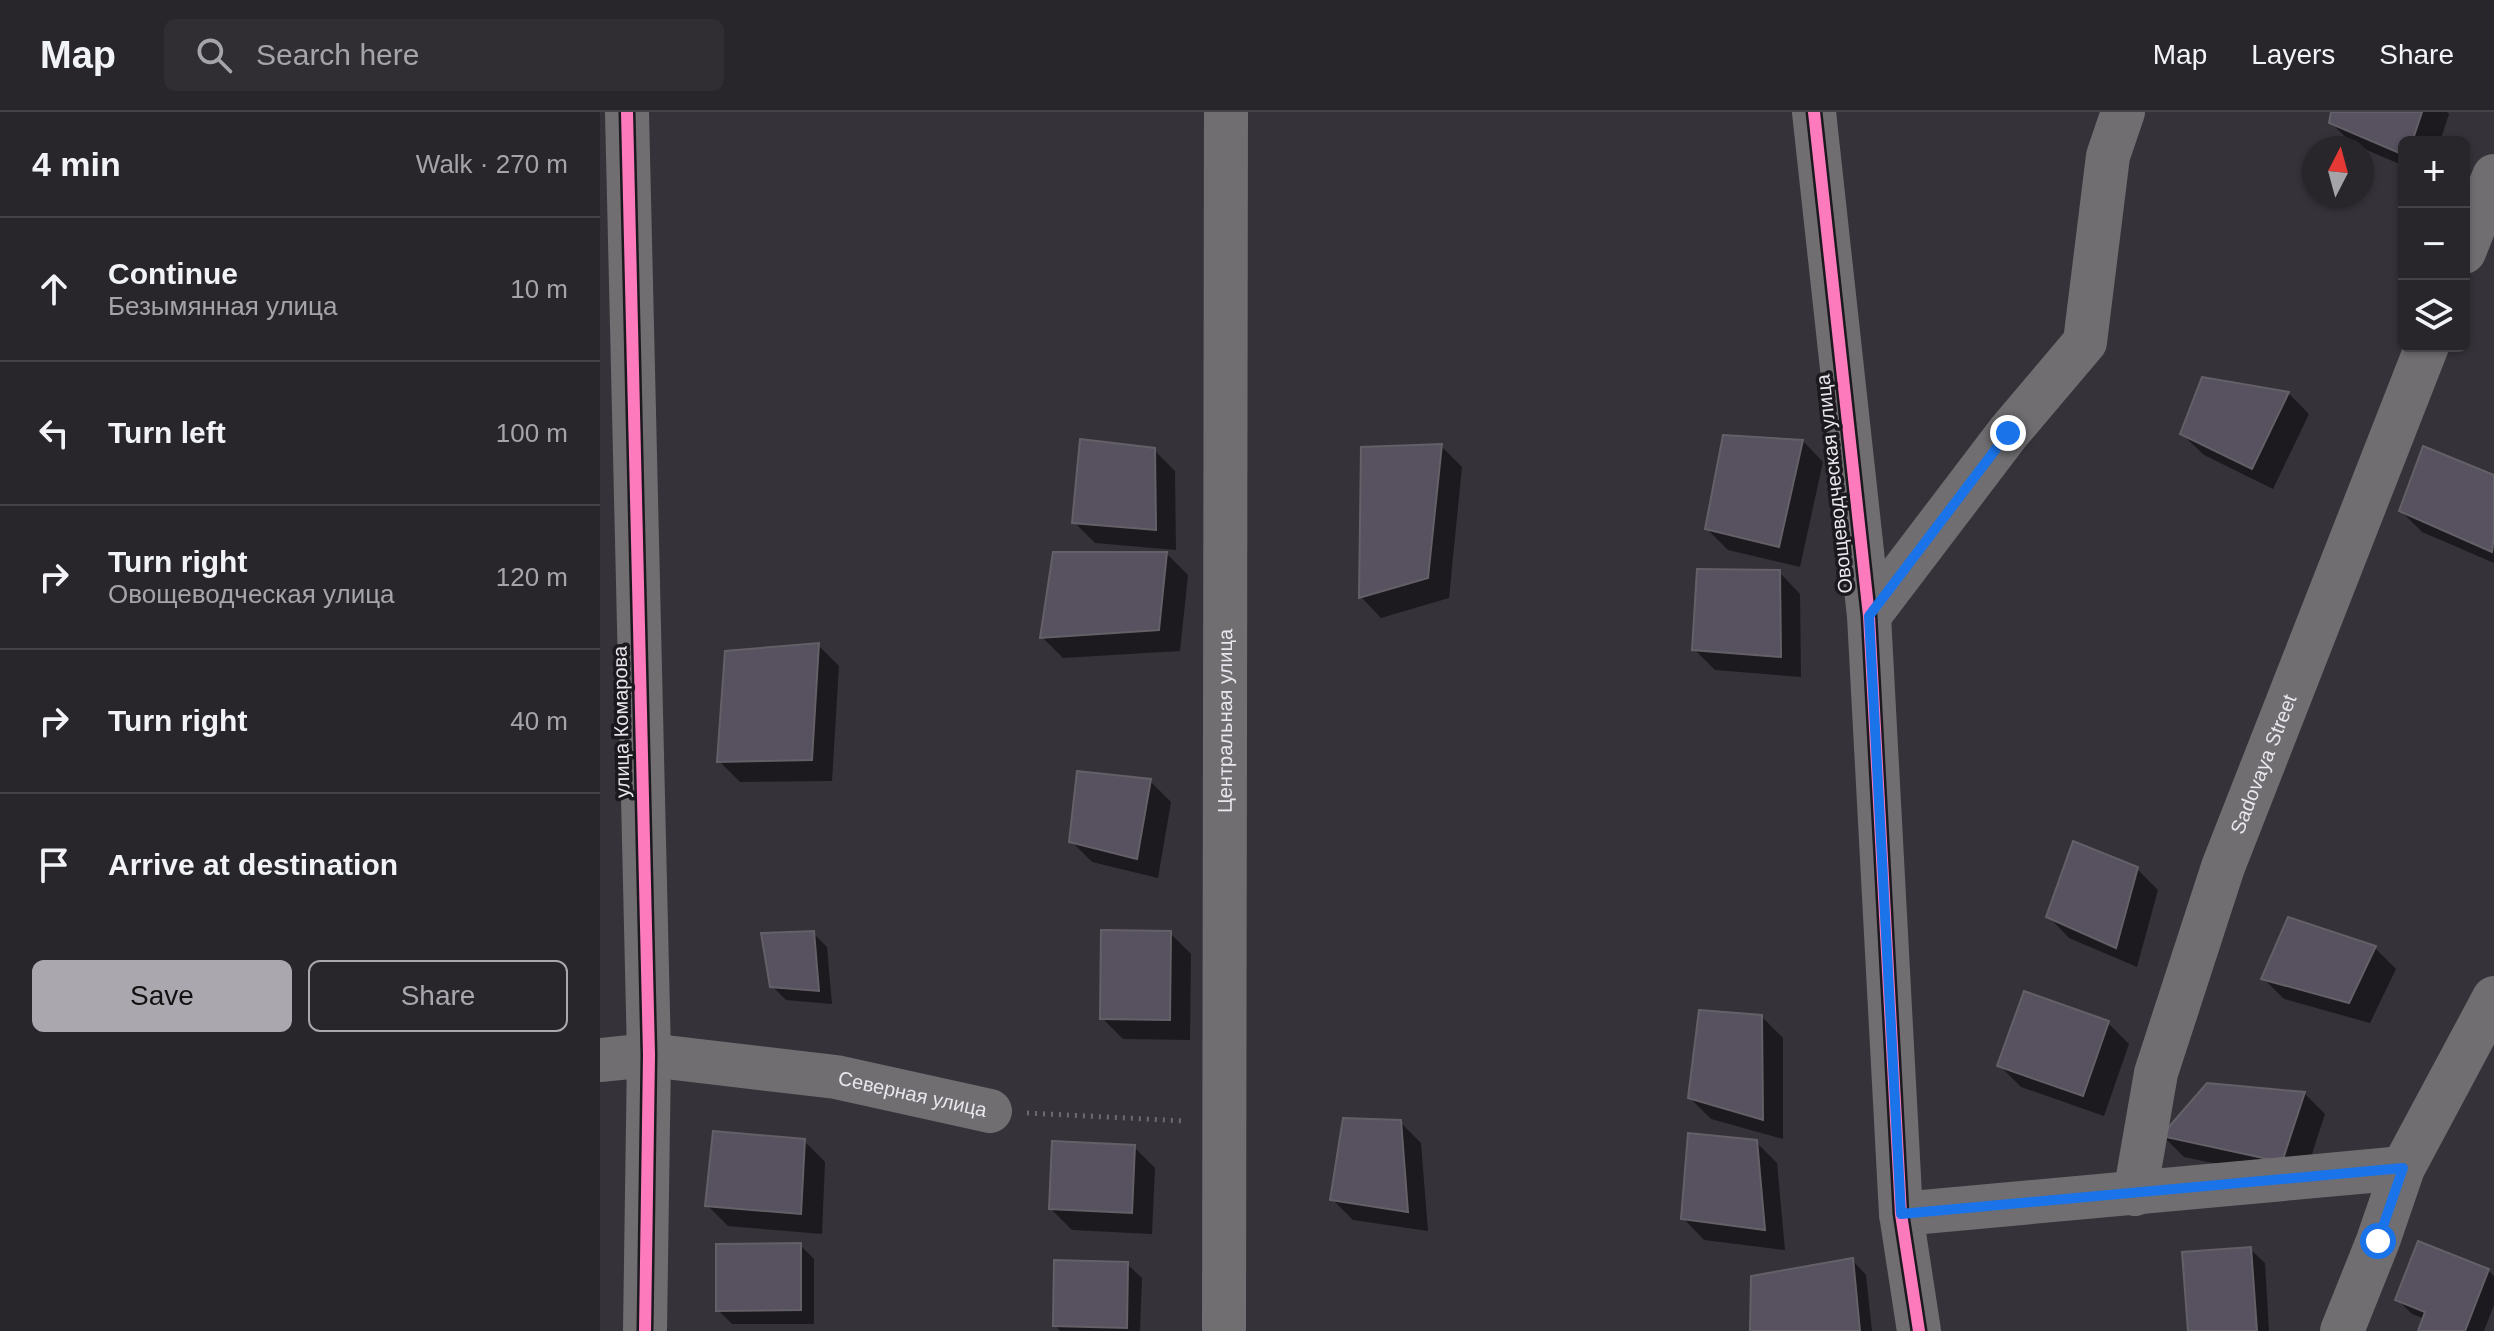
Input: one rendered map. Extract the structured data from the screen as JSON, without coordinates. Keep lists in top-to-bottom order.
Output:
{
  "streets": {
    "street": [
      "Овощеводческая улица",
      "улица Комарова",
      "Центральная улица",
      "Sadovaya Street",
      "Северная улица"
    ]
  },
  "crossings": [
    ["улица Комарова", "Северная улица"],
    ["Центральная улица", "Северная улица"]
  ],
  "north": "top",
  "page": {
    "header": "Map",
    "search": "Search here",
    "nav": ["Map", "Layers", "Share"],
    "heading": ["4 min", "Walk · 270 m"],
    "map_buttons": ["+", "−"],
    "list": [
      ["Continue", "Безымянная улица", "10 m"],
      ["Turn left", "100 m"],
      ["Turn right", "Овощеводческая улица", "120 m"],
      ["Turn right", "40 m"],
      "Arrive at destination"
    ],
    "buttons": ["Save", "Share"]
  }
}
